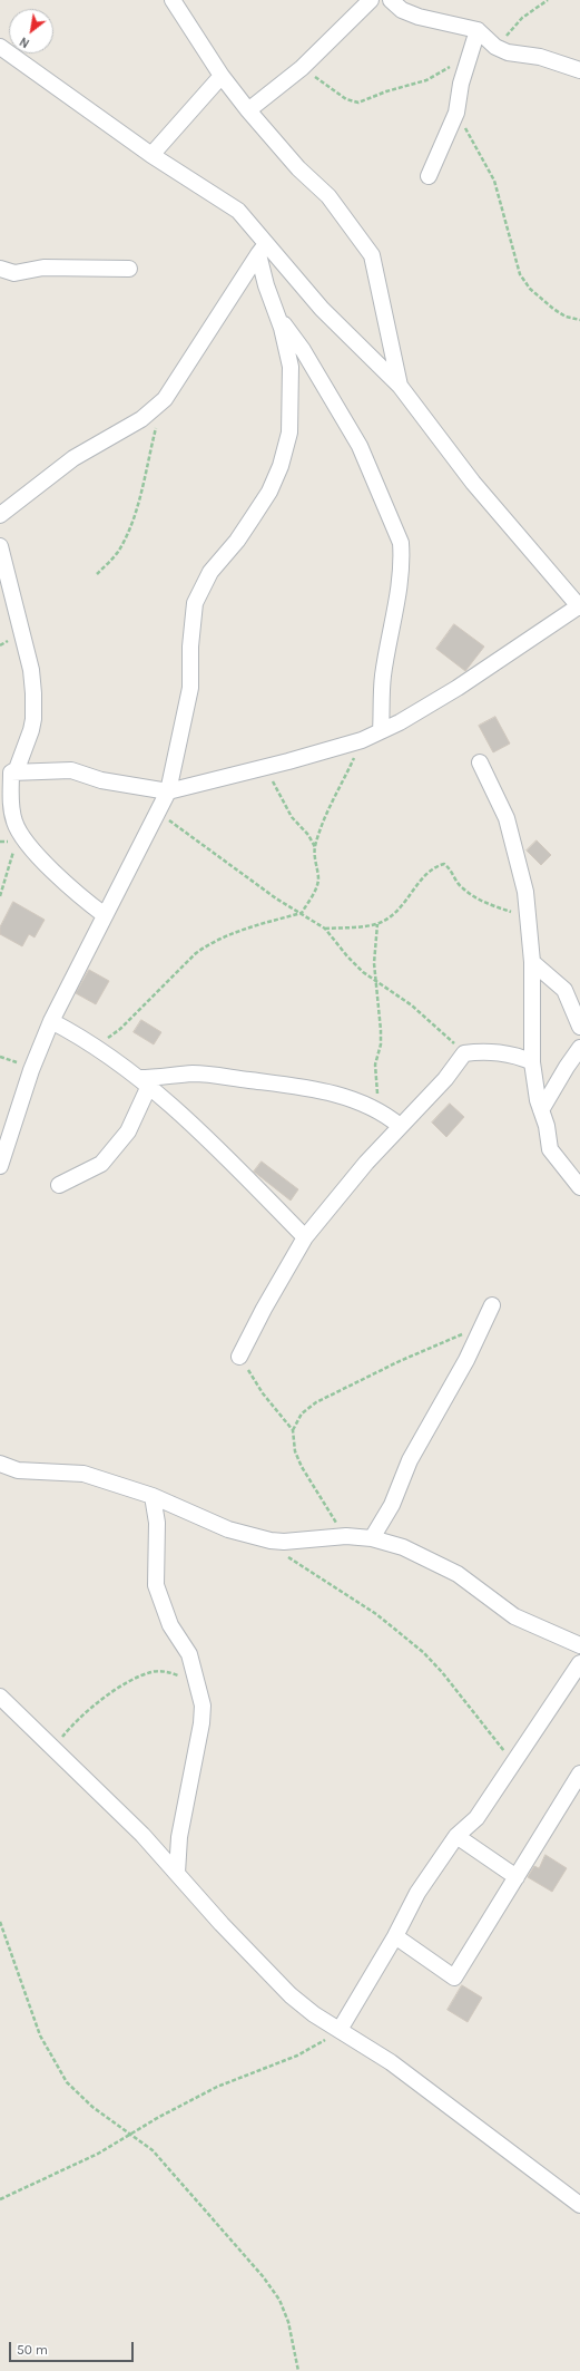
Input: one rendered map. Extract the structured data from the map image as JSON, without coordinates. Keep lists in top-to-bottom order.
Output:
{
  "scale_bar": "50 m",
  "north": "bottom left"
}
